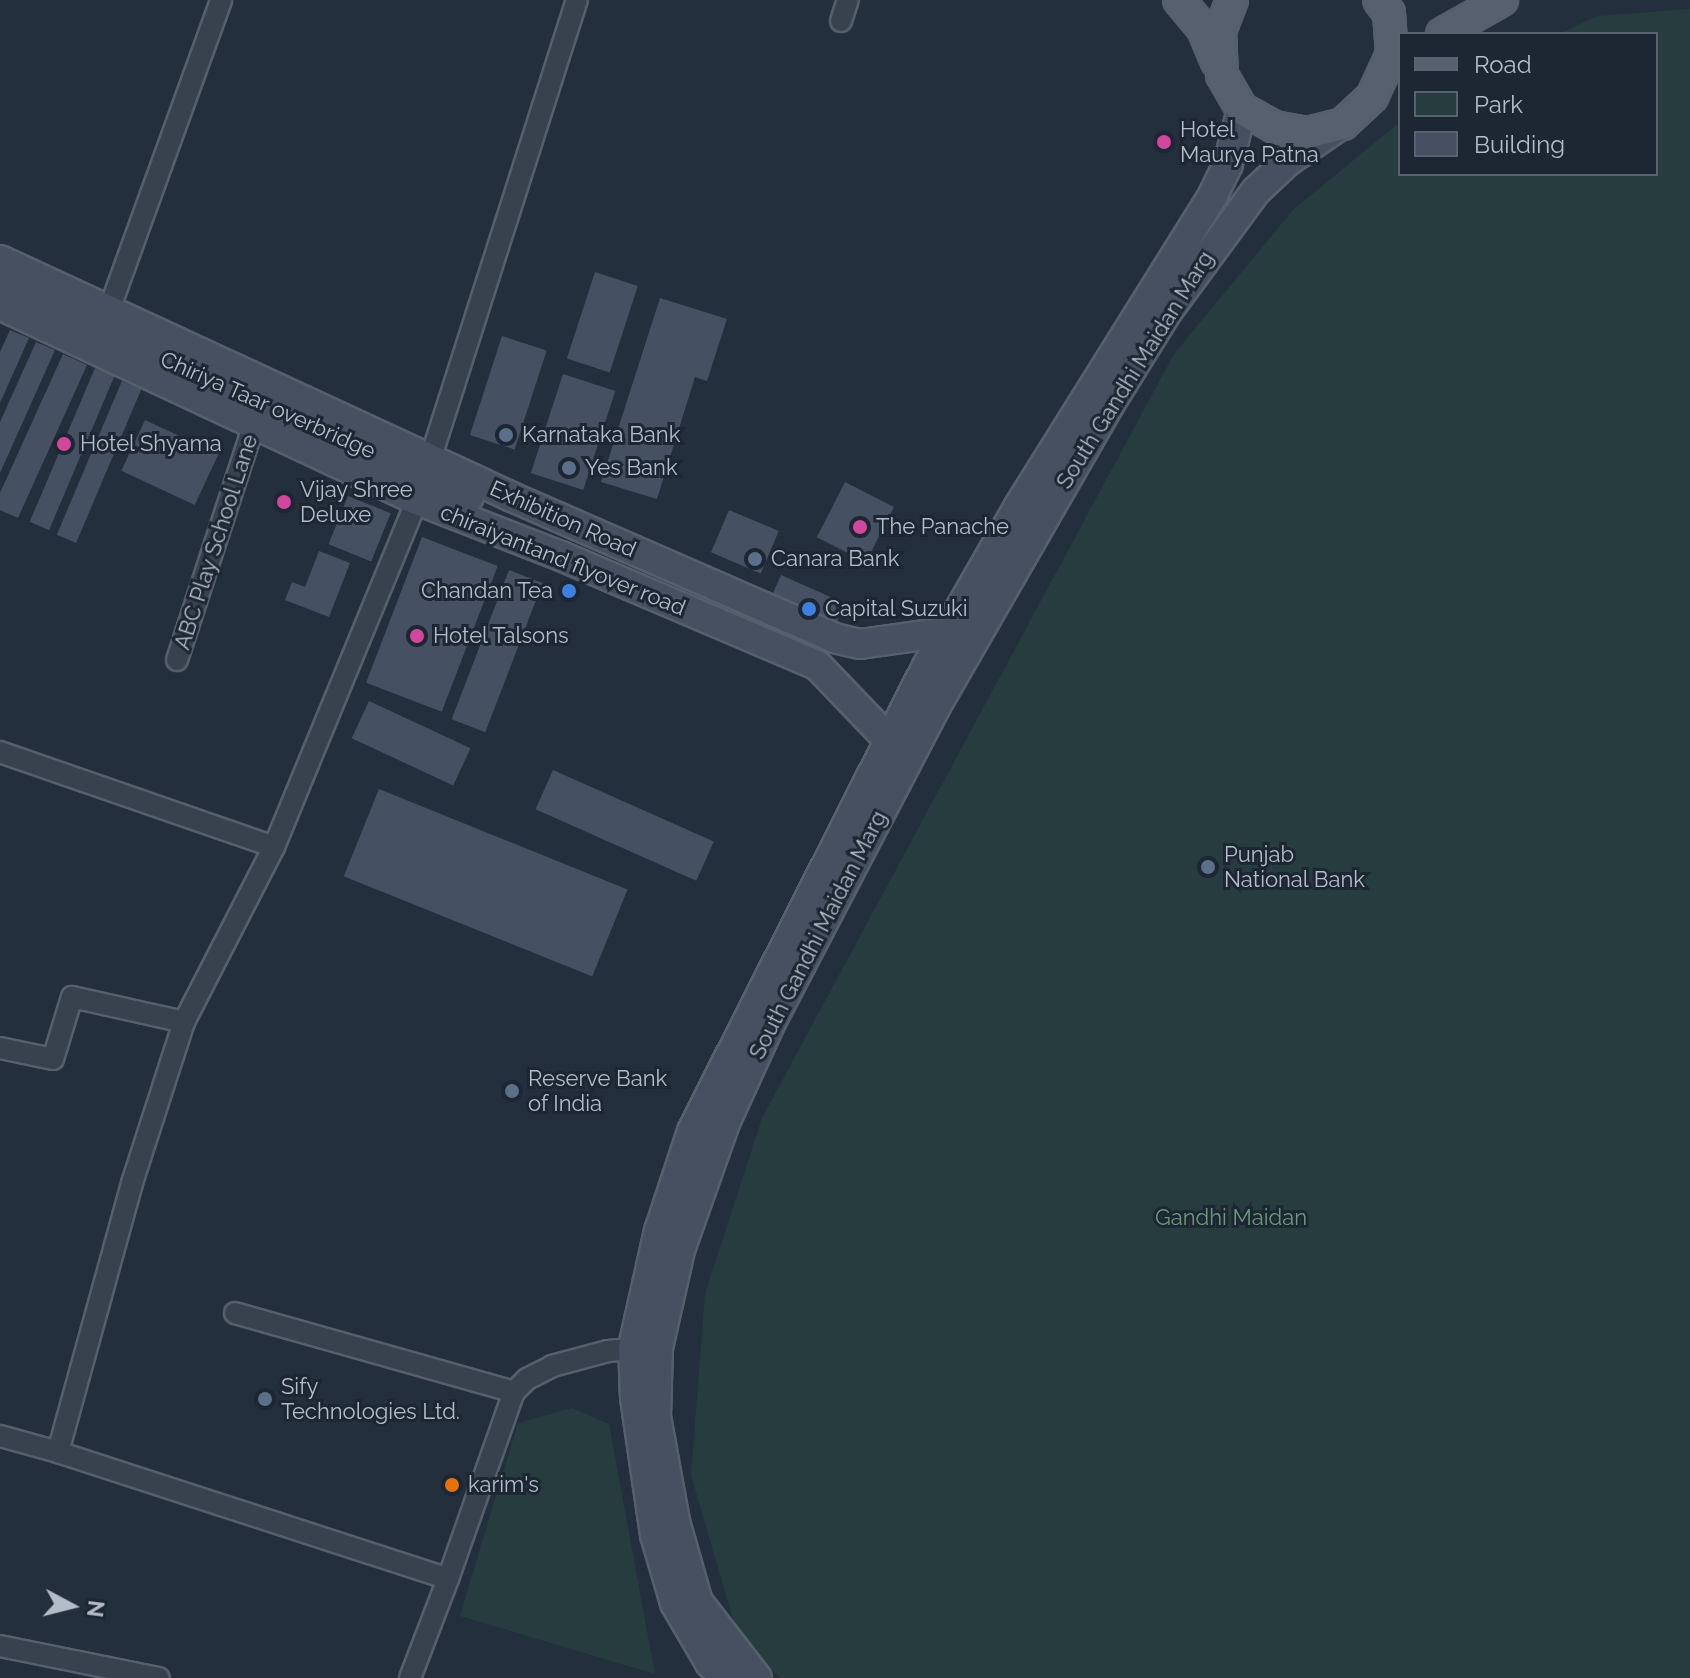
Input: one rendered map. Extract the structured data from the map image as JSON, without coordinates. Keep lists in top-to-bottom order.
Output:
{
  "streets": {
    "main road": [
      "South Gandhi Maidan Marg",
      "Chiriya Taar overbridge",
      "Exhibition Road",
      "chiraiyantand flyover road"
    ],
    "street": ["ABC Play School Lane"]
  },
  "crossings": [
    ["Chiriya Taar overbridge", "chiraiyantand flyover road"],
    ["ABC Play School Lane", "chiraiyantand flyover road"]
  ],
  "parks": ["Gandhi Maidan"],
  "places": [
    "Hotel Maurya Patna",
    "Karnataka Bank",
    "Hotel Shyama",
    "Yes Bank",
    "Vijay Shree Deluxe",
    "The Panache",
    "Canara Bank",
    "Chandan Tea",
    "Capital Suzuki",
    "Hotel Talsons",
    "Punjab National Bank",
    "Reserve Bank of India",
    "Sify Technologies Ltd.",
    "karim's"
  ],
  "legend": ["Road", "Park", "Building"],
  "north": "right"
}
